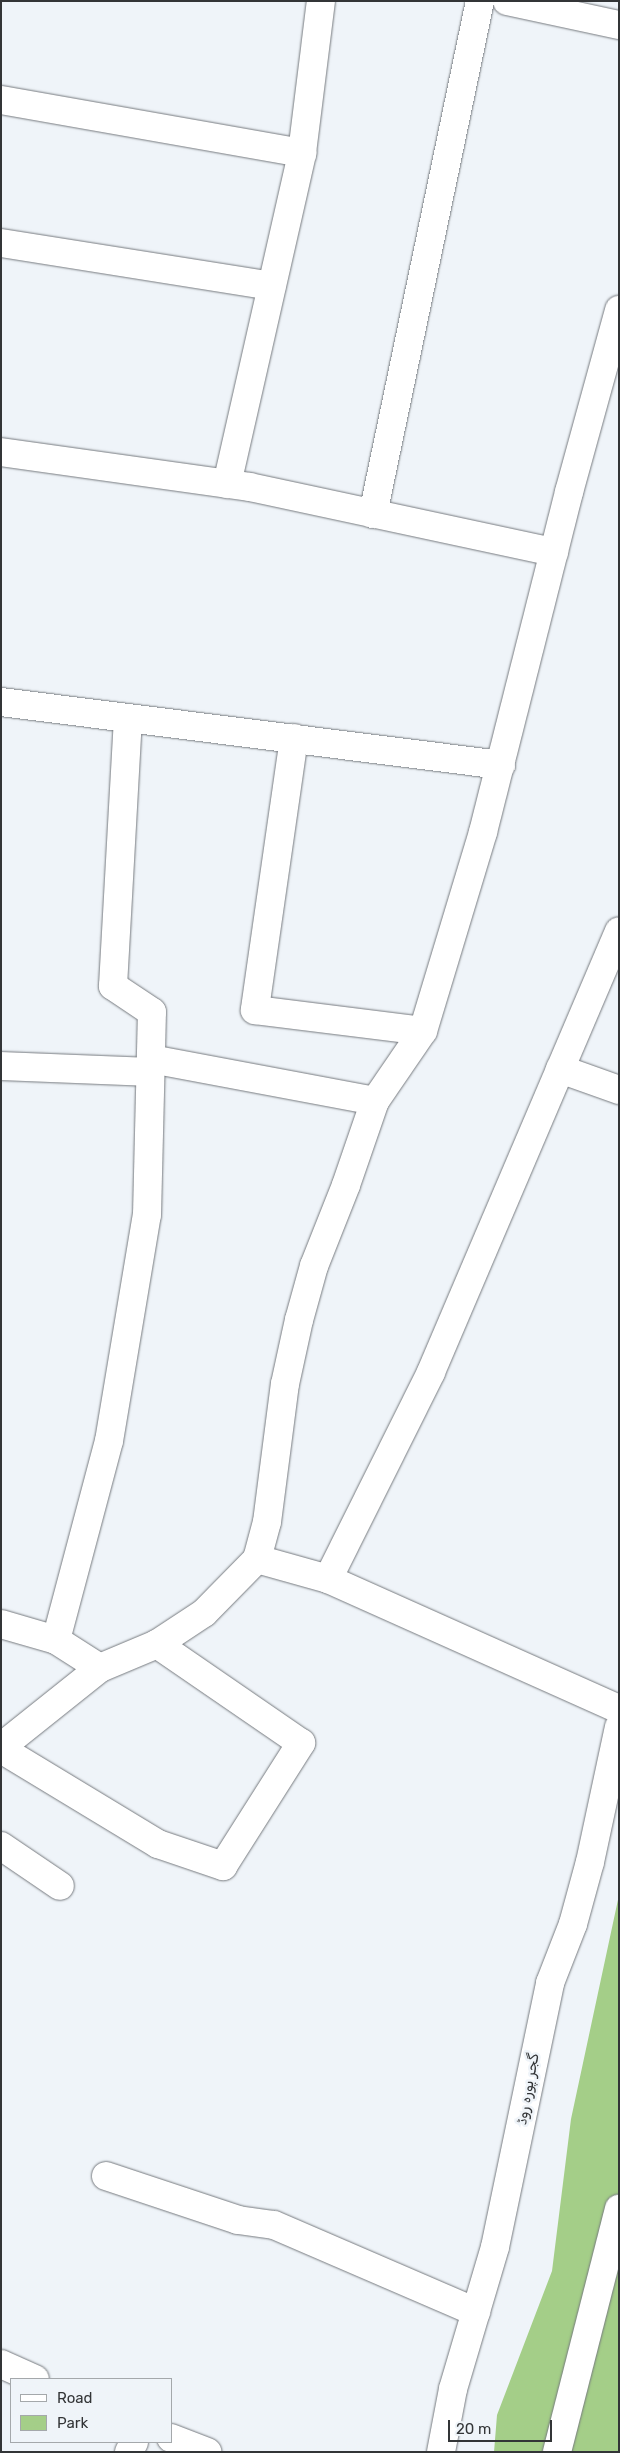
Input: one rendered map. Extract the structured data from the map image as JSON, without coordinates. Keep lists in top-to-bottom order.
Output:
{
  "streets": {
    "street": ["گجر پورہ روڈ"]
  },
  "legend": ["Road", "Park"],
  "scale_bar": "20 m"
}
